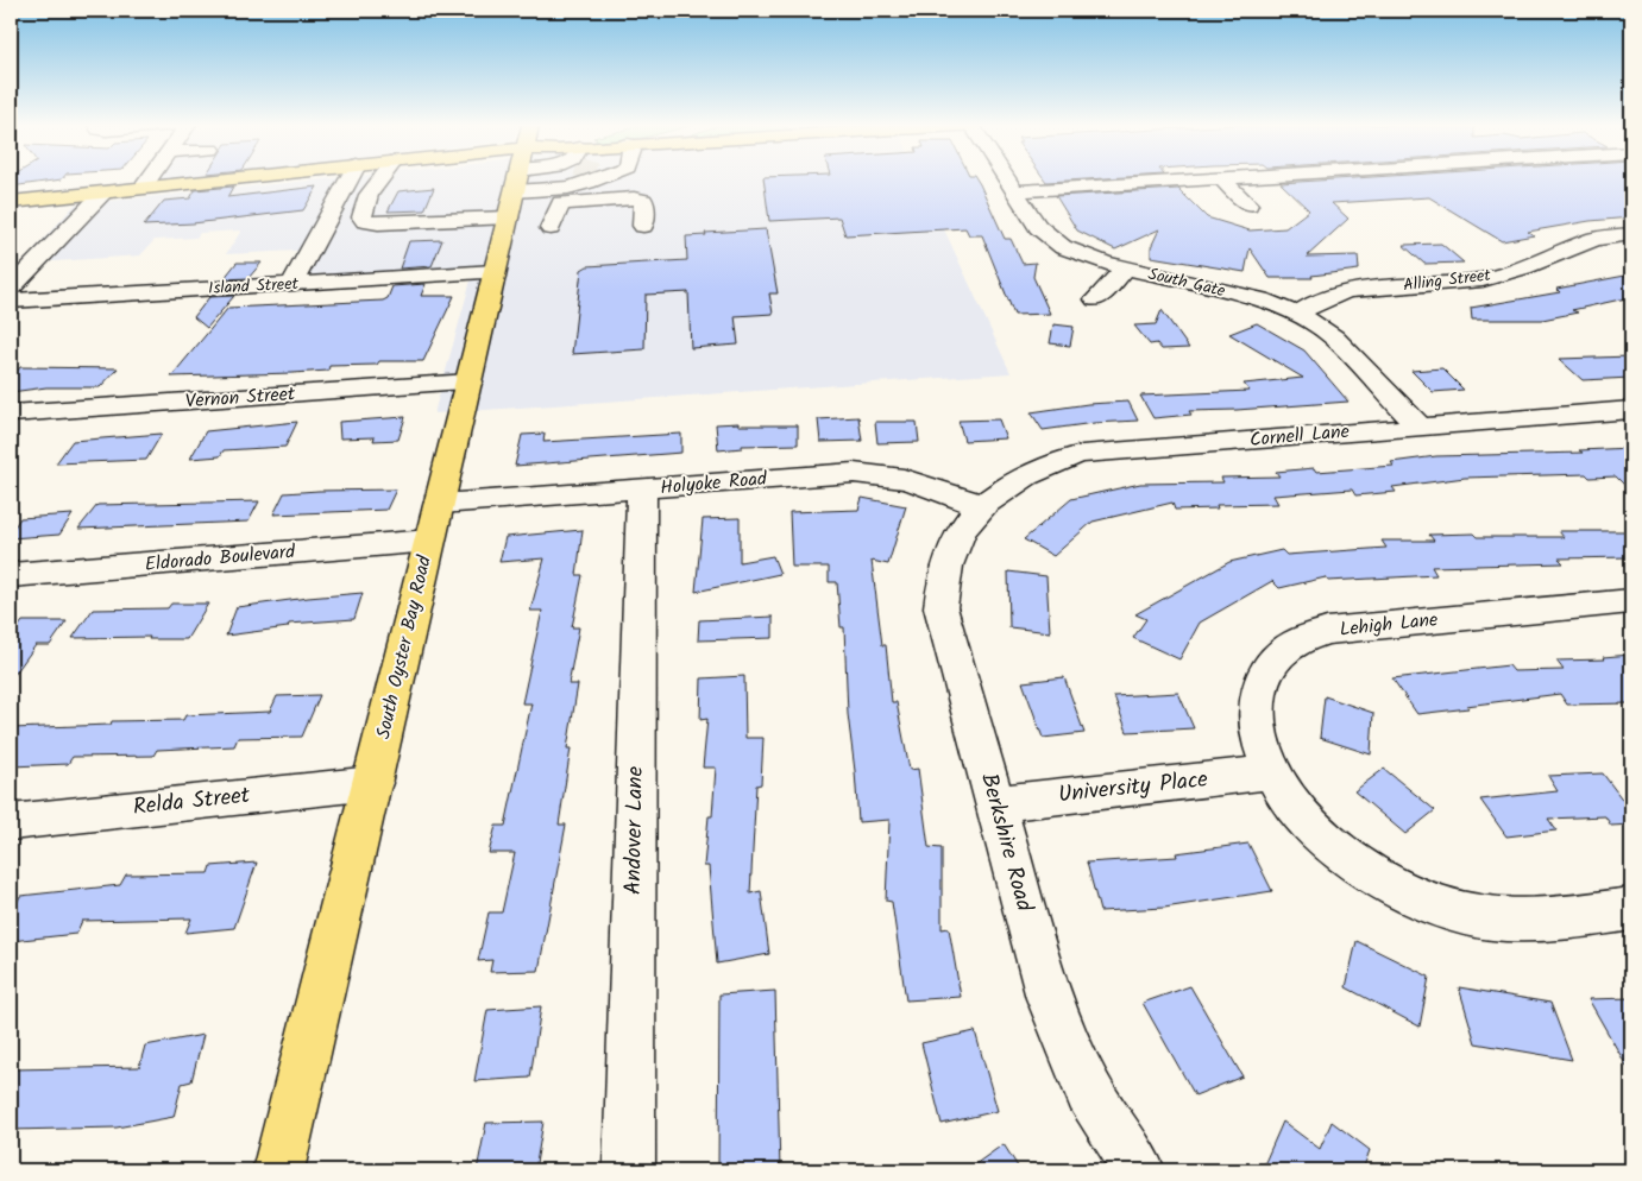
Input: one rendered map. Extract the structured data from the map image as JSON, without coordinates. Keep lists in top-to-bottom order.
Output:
{
  "streets": {
    "main road": ["South Oyster Bay Road"],
    "street": [
      "Alling Street",
      "South Gate",
      "Island Street",
      "Vernon Street",
      "Cornell Lane",
      "Holyoke Road",
      "Eldorado Boulevard",
      "Lehigh Lane",
      "University Place",
      "Relda Street",
      "Andover Lane",
      "Berkshire Road"
    ]
  },
  "crossings": [
    ["Alling Street", "South Gate"],
    ["South Gate", "Cornell Lane"],
    ["Island Street", "South Oyster Bay Road"],
    ["Vernon Street", "South Oyster Bay Road"],
    ["Cornell Lane", "Holyoke Road"],
    ["Cornell Lane", "Berkshire Road"],
    ["Holyoke Road", "South Oyster Bay Road"],
    ["Holyoke Road", "Andover Lane"],
    ["Holyoke Road", "Berkshire Road"],
    ["Eldorado Boulevard", "South Oyster Bay Road"],
    ["Lehigh Lane", "University Place"],
    ["South Oyster Bay Road", "Relda Street"],
    ["University Place", "Berkshire Road"]
  ]
}
